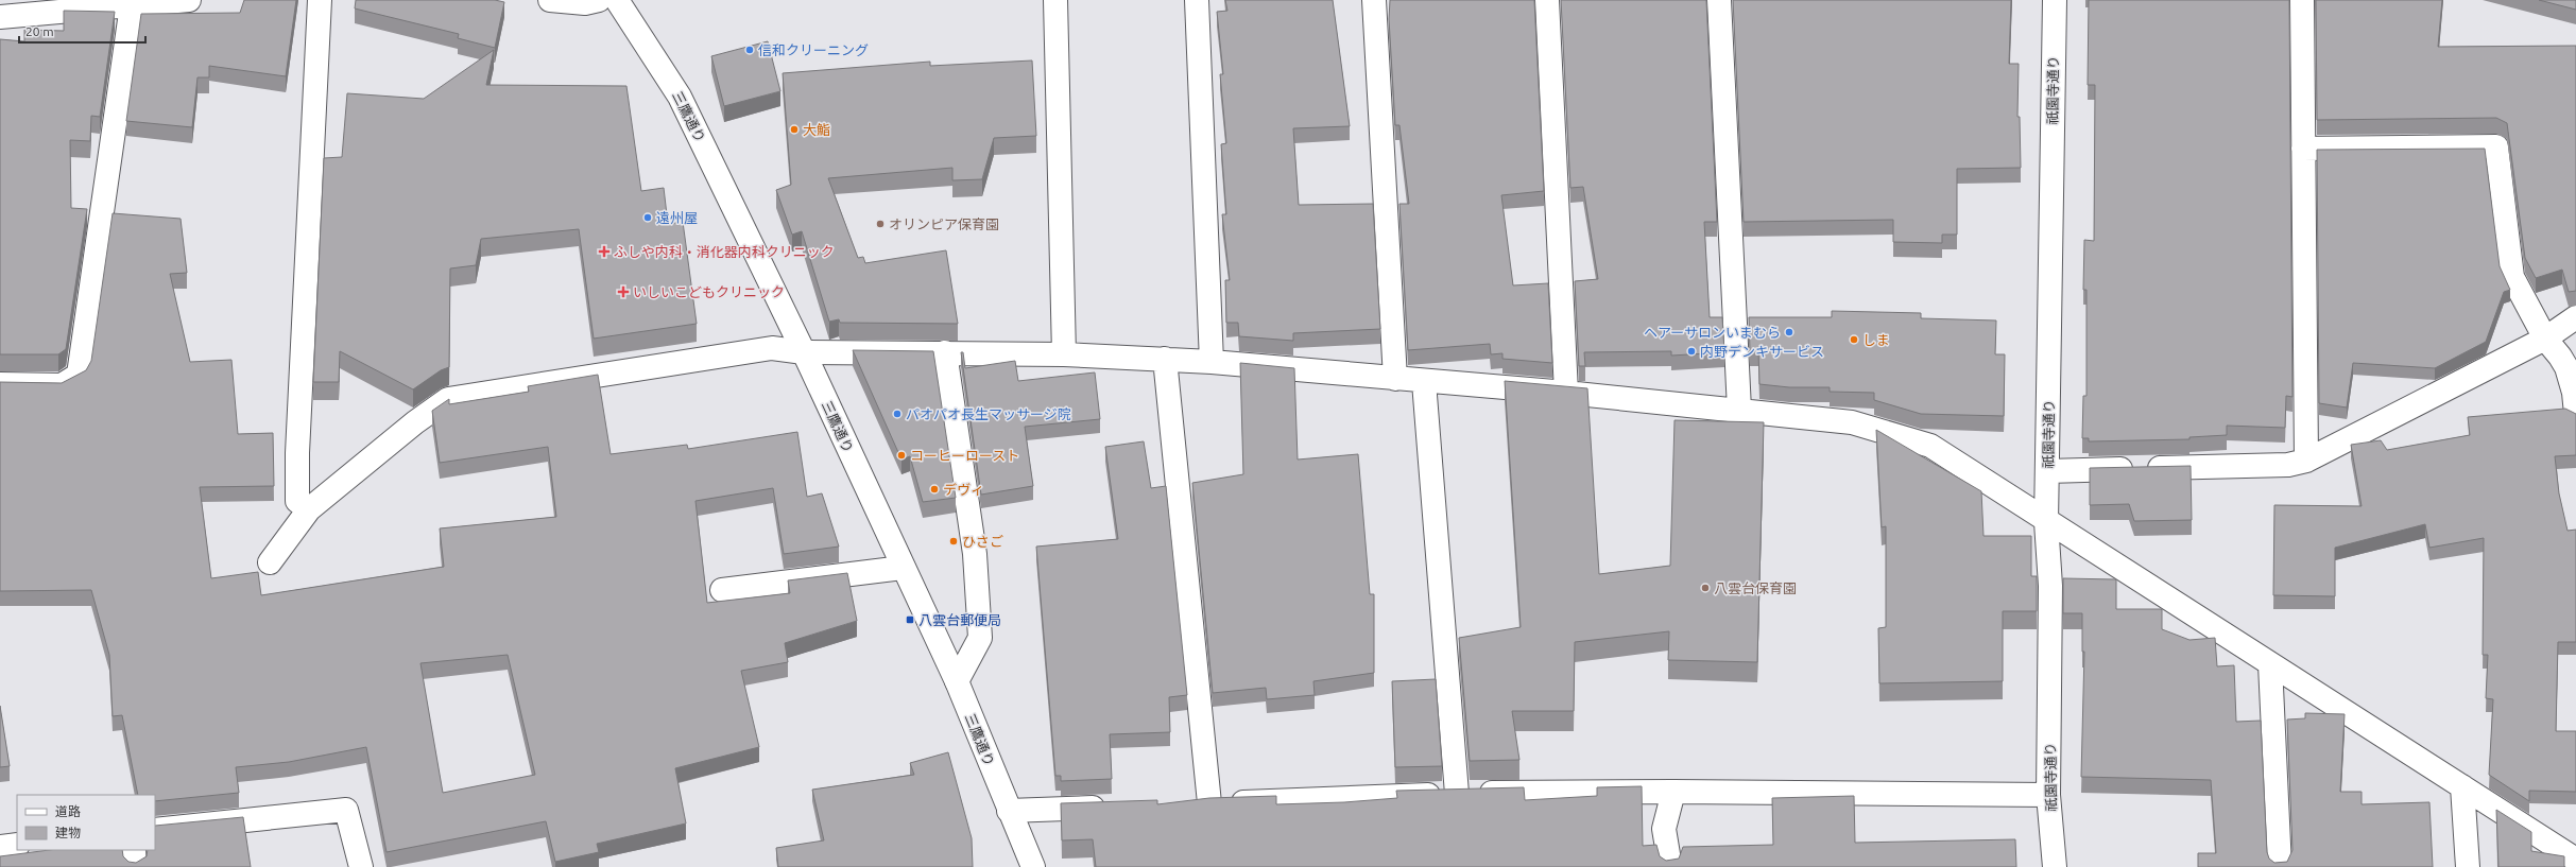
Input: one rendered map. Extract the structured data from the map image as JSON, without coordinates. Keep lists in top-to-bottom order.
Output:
{
  "streets": {
    "street": ["祇園寺通り", "三鷹通り"]
  },
  "places": {
    "other": [
      "信和クリーニング",
      "大鮨",
      "遠州屋",
      "オリンピア保育園",
      "ヘアーサロンいまむら",
      "しま",
      "内野デンキサービス",
      "パオパオ長生マッサージ院",
      "コーヒーロースト",
      "デヴィ",
      "ひさご",
      "八雲台保育園"
    ],
    "health": ["ふしや内科・消化器内科クリニック", "いしいこどもクリニック"],
    "transit": ["八雲台郵便局"]
  },
  "legend": ["道路", "建物"],
  "scale_bar": "20 m"
}
